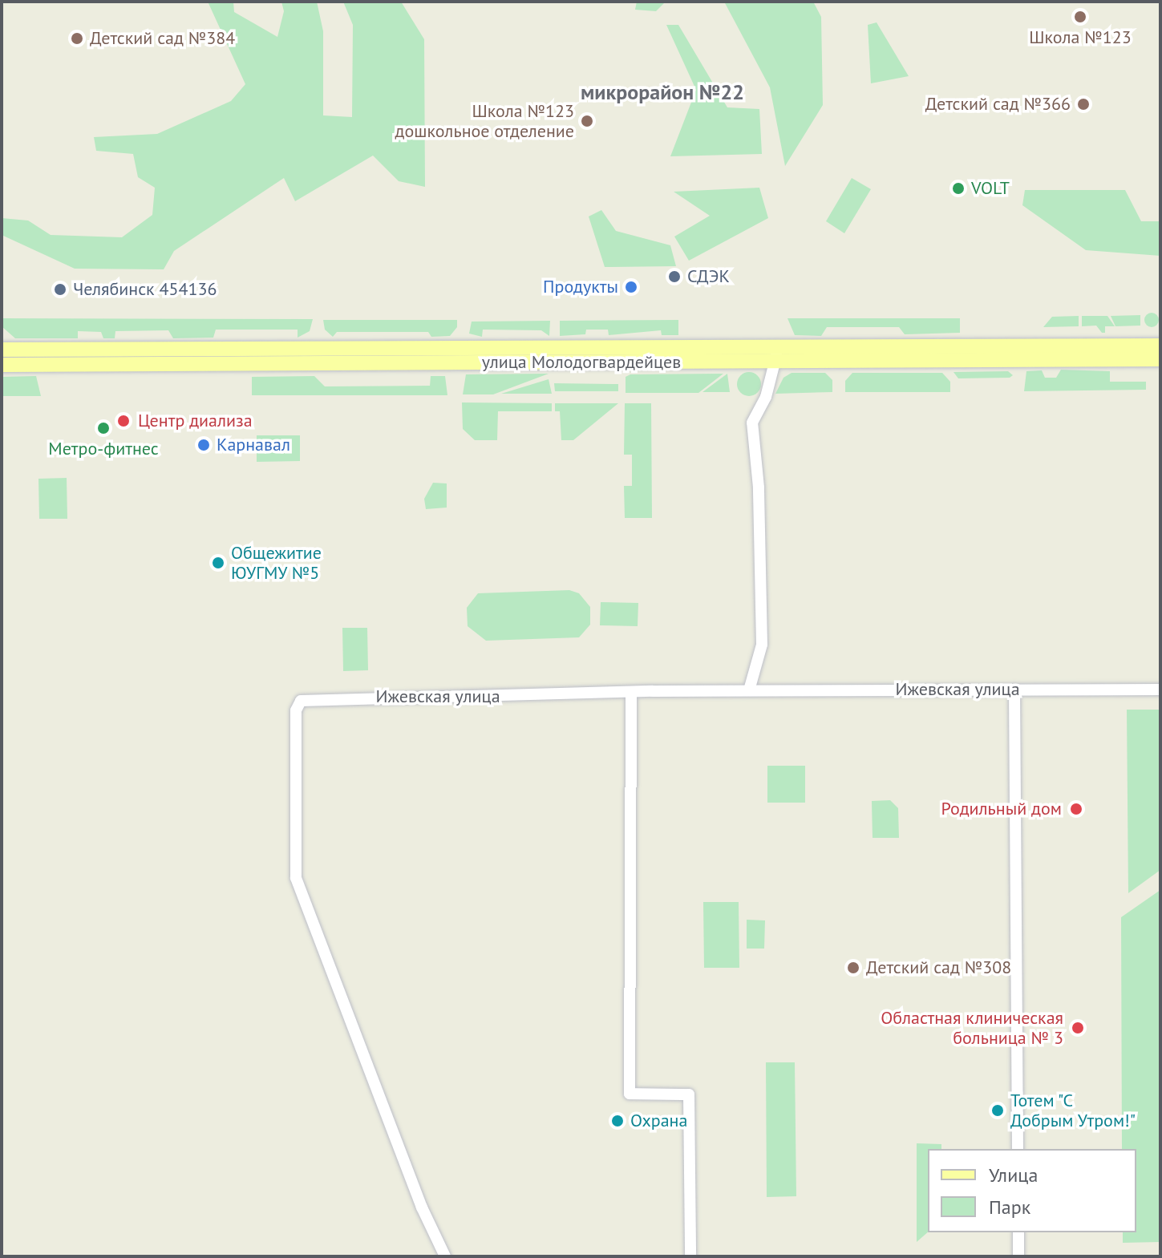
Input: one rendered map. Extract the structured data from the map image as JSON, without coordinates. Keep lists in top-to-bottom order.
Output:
{
  "streets": {
    "main road": ["улица Молодогвардейцев"],
    "street": ["Ижевская улица"]
  },
  "districts": ["микрорайон №22"],
  "places": [
    "Школа №123",
    "Детский сад №384",
    "Детский сад №366",
    "Школа №123 дошкольное отделение",
    "VOLT",
    "СДЭК",
    "Продукты",
    "Челябинск 454136",
    "Центр диализа",
    "Метро-фитнес",
    "Карнавал",
    "Общежитие ЮУГМУ №5",
    "Родильный дом",
    "Детский сад №308",
    "Областная клиническая больница № 3",
    "Тотем \"С Добрым Утром!\"",
    "Охрана"
  ],
  "legend": ["Улица", "Парк"]
}
